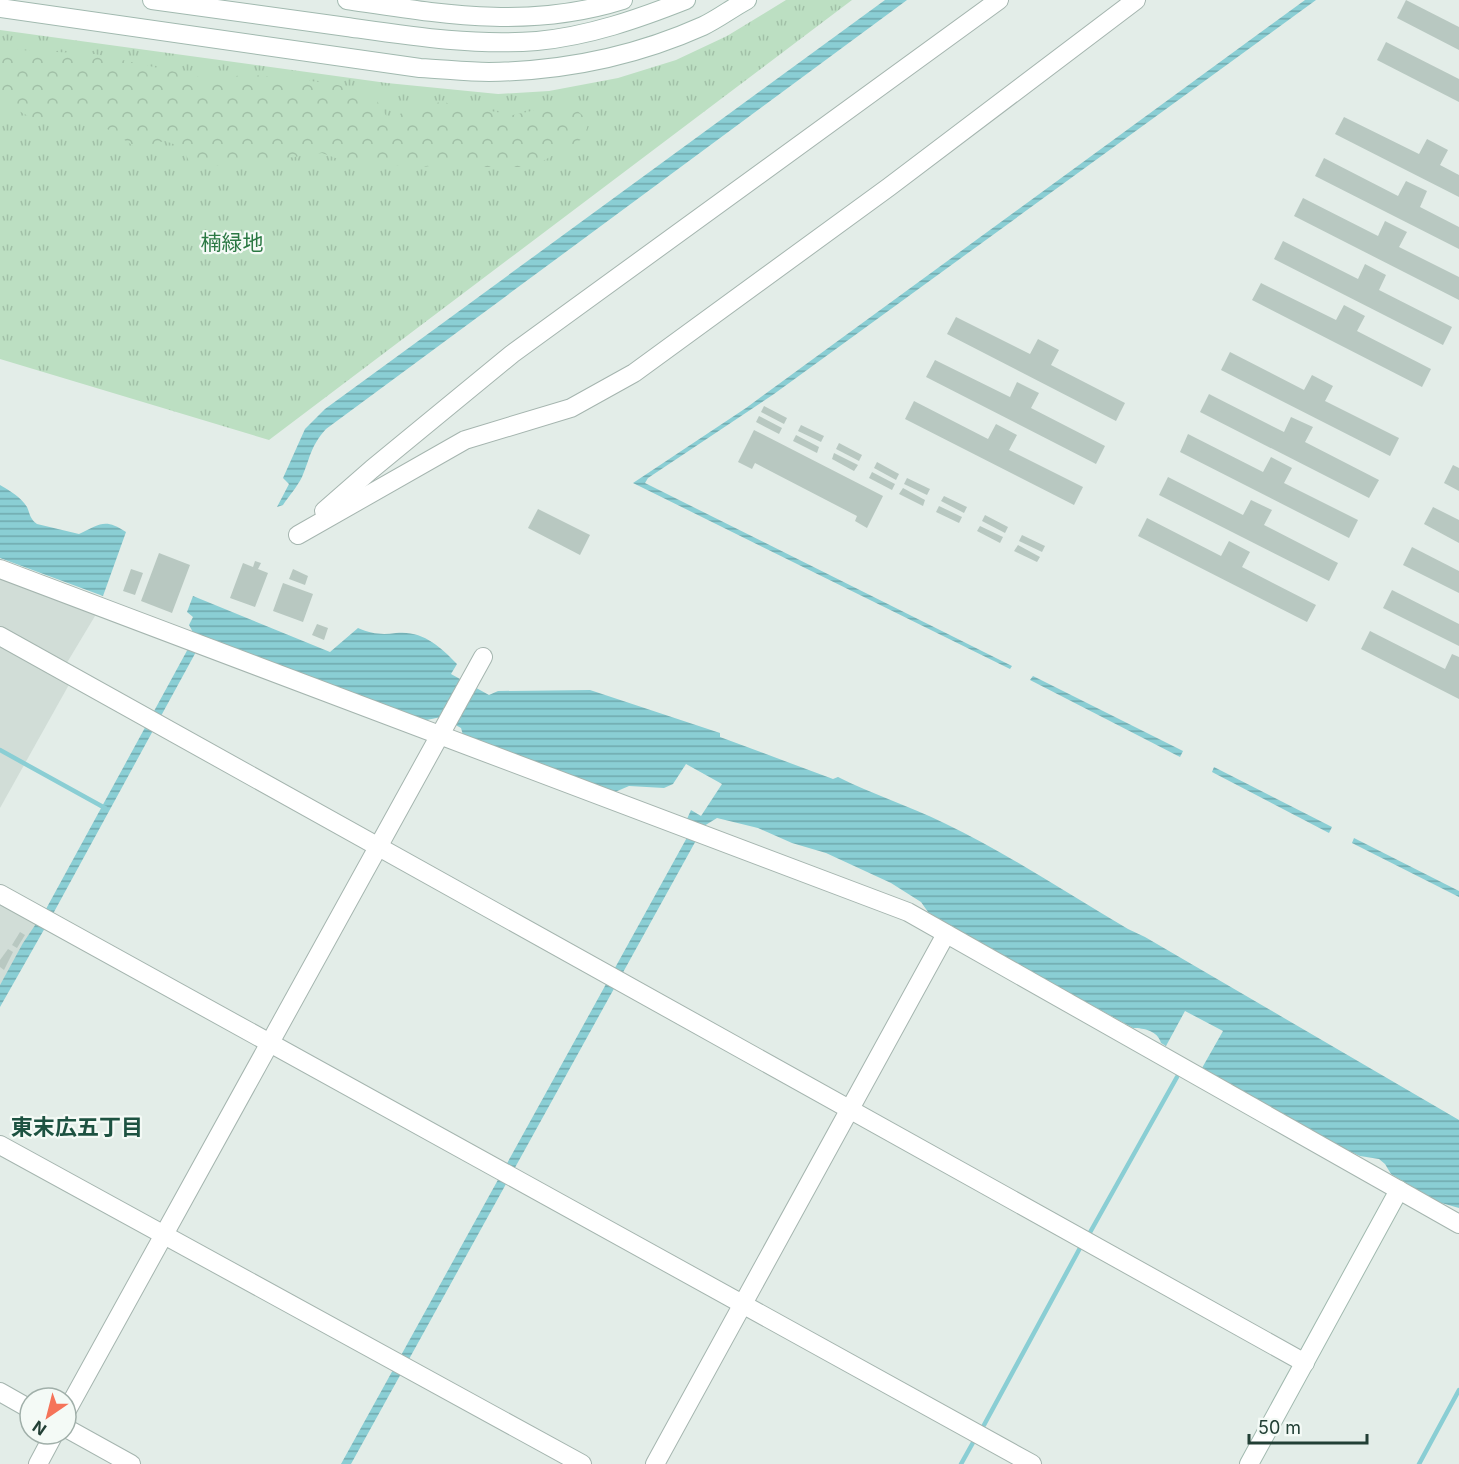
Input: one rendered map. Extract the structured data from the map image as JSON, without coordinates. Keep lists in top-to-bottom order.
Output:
{
  "districts": ["東末広五丁目"],
  "parks": ["楠緑地"],
  "scale_bar": "50 m",
  "north": "bottom left"
}
